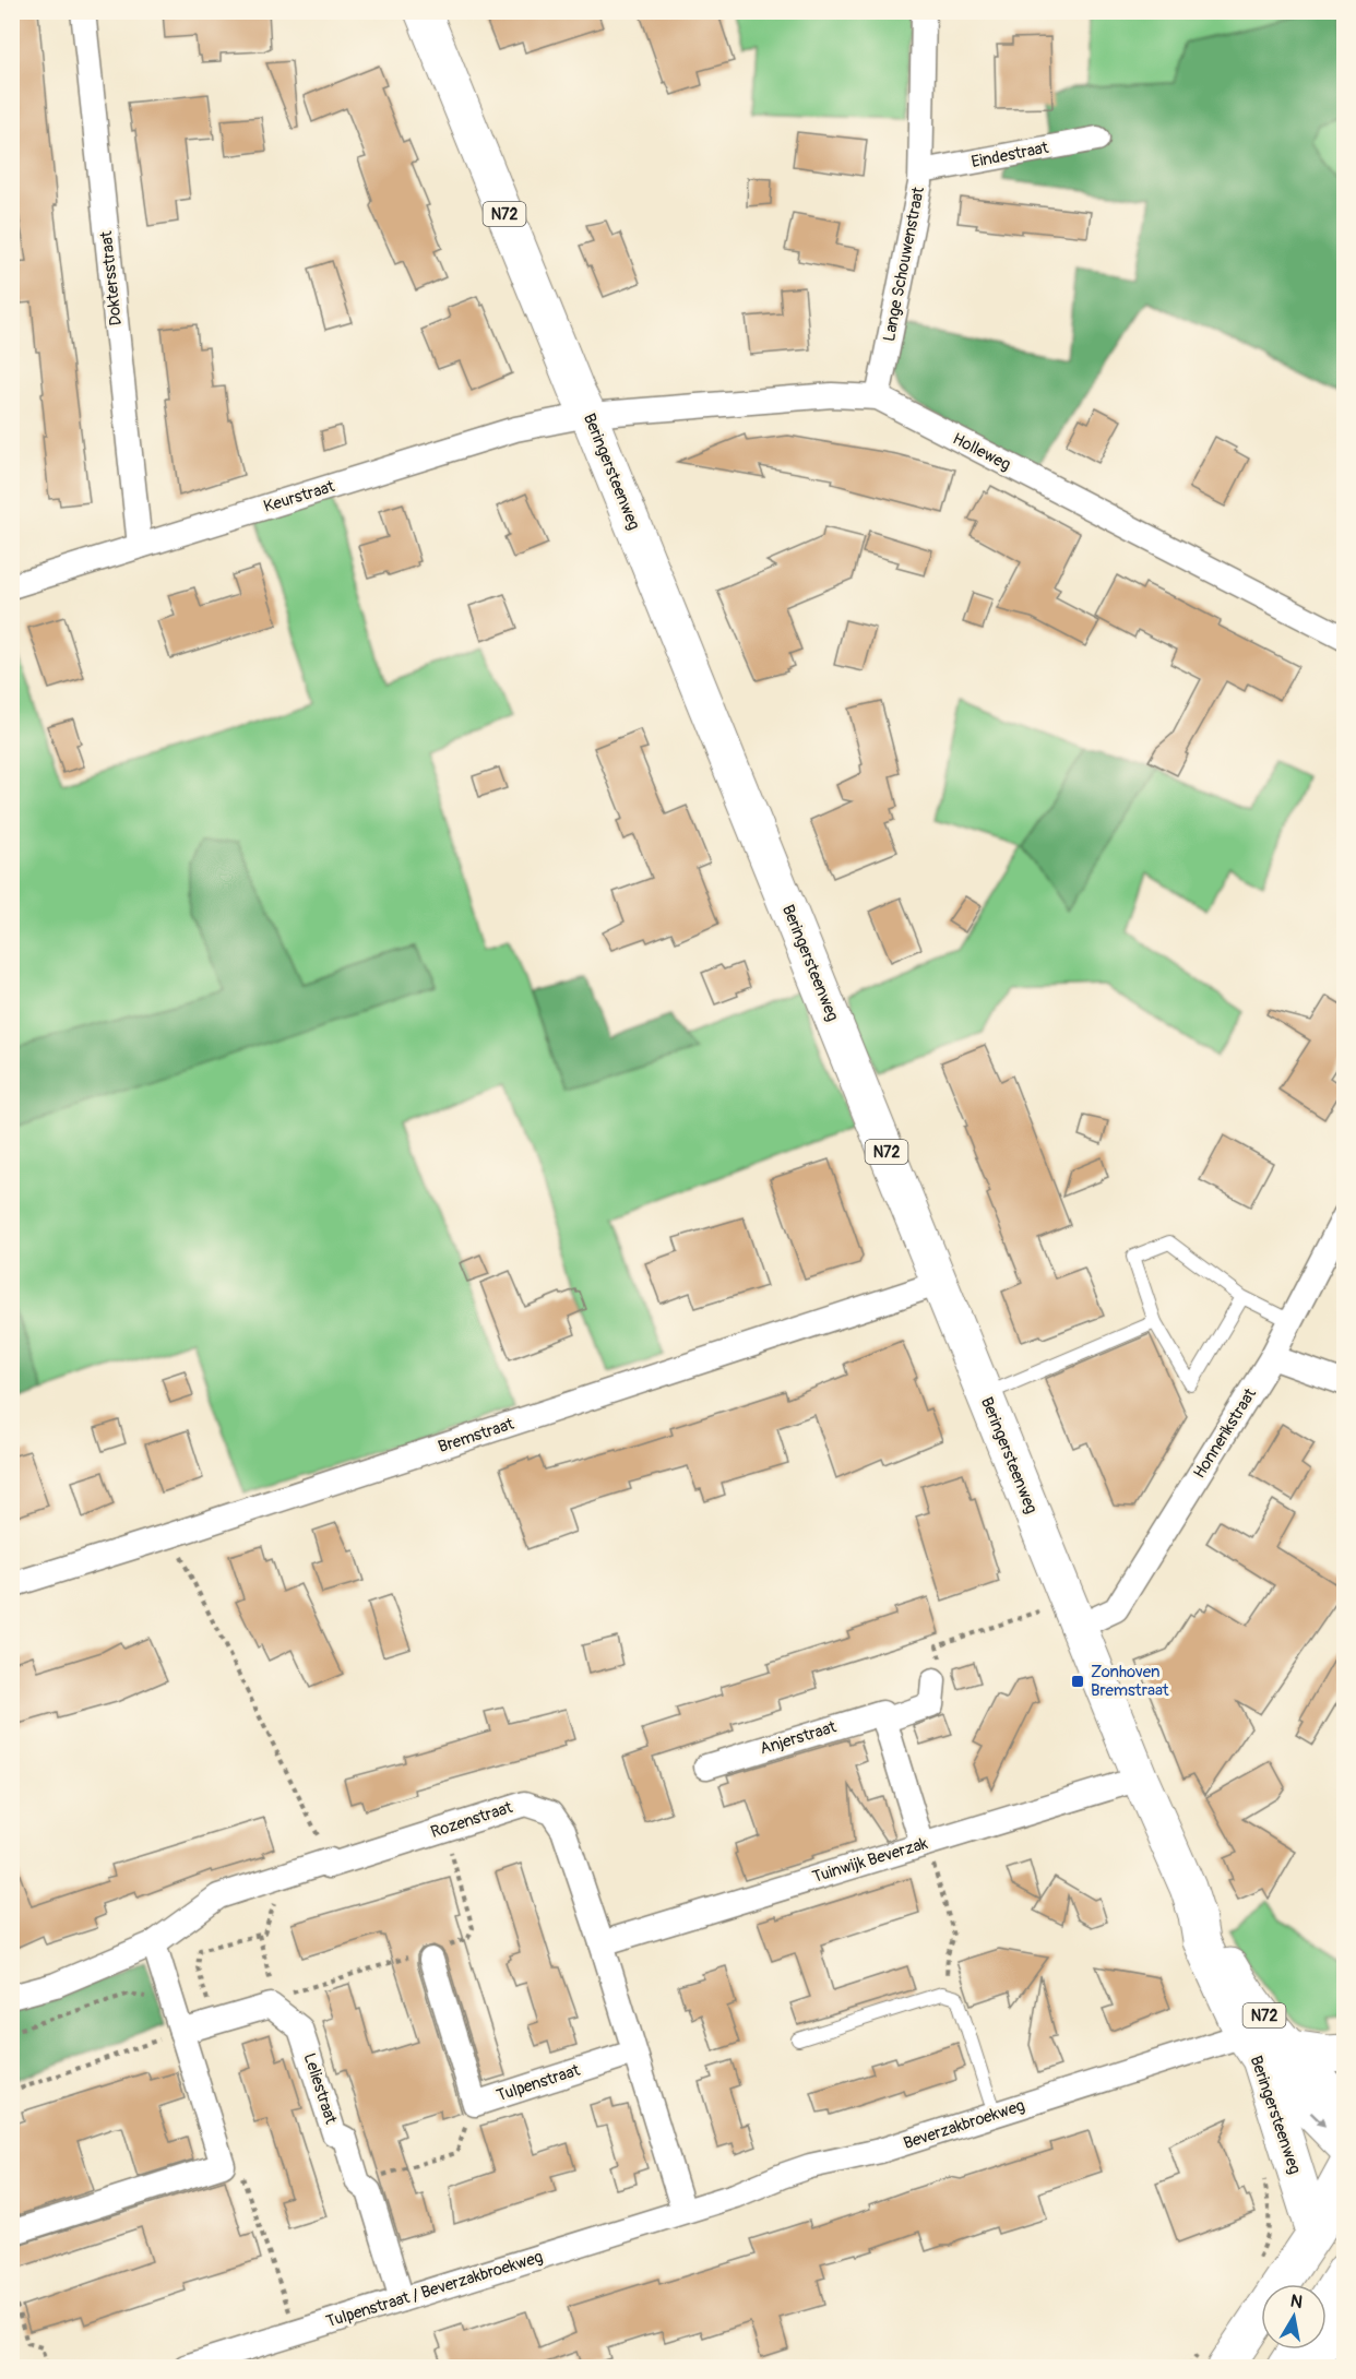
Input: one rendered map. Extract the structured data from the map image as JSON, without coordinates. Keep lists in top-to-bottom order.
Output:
{
  "streets": {
    "main road": ["N72", "Beringersteenweg"],
    "street": [
      "Eindestraat",
      "Lange Schouwenstraat",
      "Doktersstraat",
      "Holleweg",
      "Keurstraat",
      "Honnerikstraat",
      "Bremstraat",
      "Anjerstraat",
      "Rozenstraat",
      "Tuinwijk Beverzak",
      "Tulpenstraat",
      "Leliestraat",
      "Beverzakbroekweg",
      "Tulpenstraat / Beverzakbroekweg"
    ]
  },
  "crossings": [
    ["Eindestraat", "Lange Schouwenstraat"],
    ["Lange Schouwenstraat", "Holleweg"],
    ["Doktersstraat", "Keurstraat"],
    ["Holleweg", "Beringersteenweg"],
    ["Holleweg", "Keurstraat"],
    ["Beringersteenweg", "Keurstraat"],
    ["Beringersteenweg", "Honnerikstraat"],
    ["Beringersteenweg", "Bremstraat"],
    ["Beringersteenweg", "Tuinwijk Beverzak"],
    ["Beringersteenweg", "Beverzakbroekweg"],
    ["Rozenstraat", "Tuinwijk Beverzak"],
    ["Rozenstraat", "Tulpenstraat"],
    ["Rozenstraat", "Beverzakbroekweg"],
    ["Rozenstraat", "Tulpenstraat / Beverzakbroekweg"],
    ["Leliestraat", "Tulpenstraat / Beverzakbroekweg"],
    ["Beverzakbroekweg", "Tulpenstraat / Beverzakbroekweg"]
  ],
  "places": {
    "transit": ["Zonhoven Bremstraat"]
  },
  "north": "top"
}
